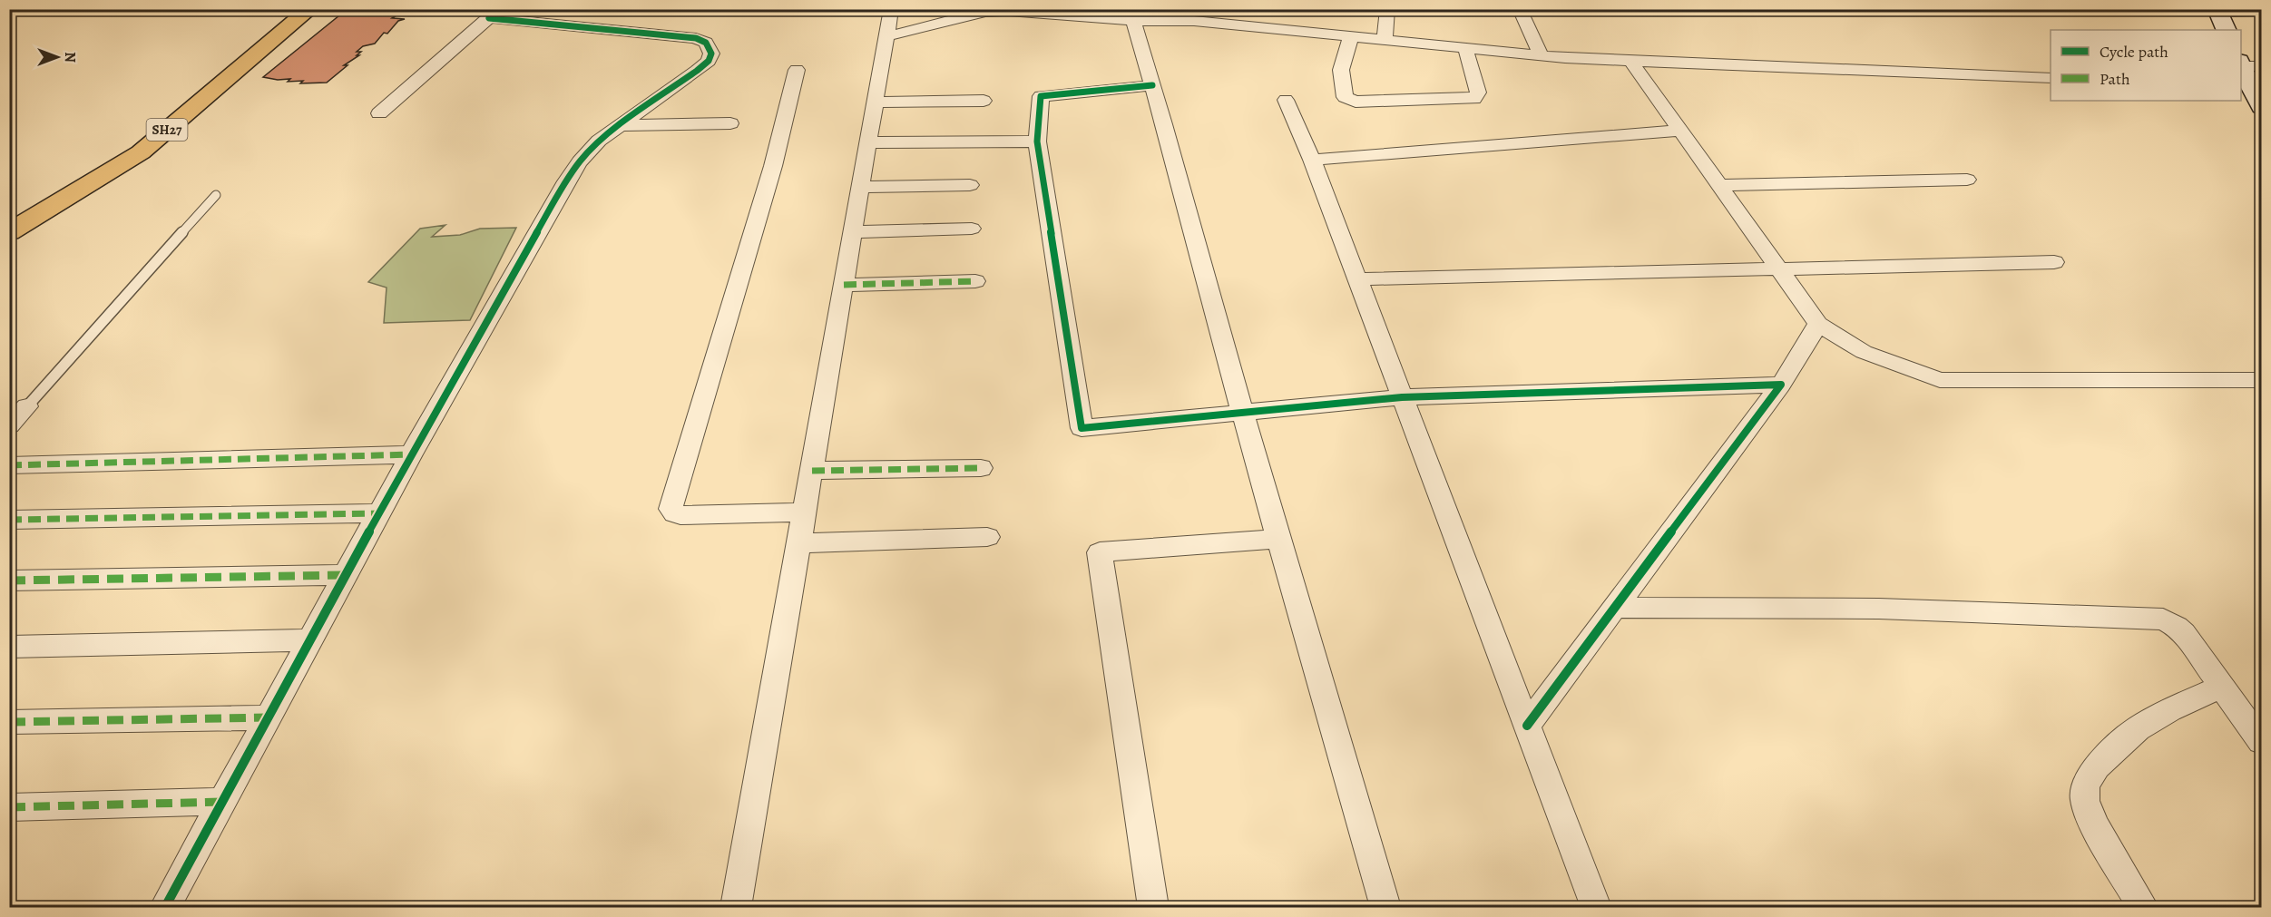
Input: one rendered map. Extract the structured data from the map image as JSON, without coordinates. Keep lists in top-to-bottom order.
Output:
{
  "streets": {
    "main road": ["SH27"]
  },
  "legend": ["Cycle path", "Path"],
  "north": "right"
}
